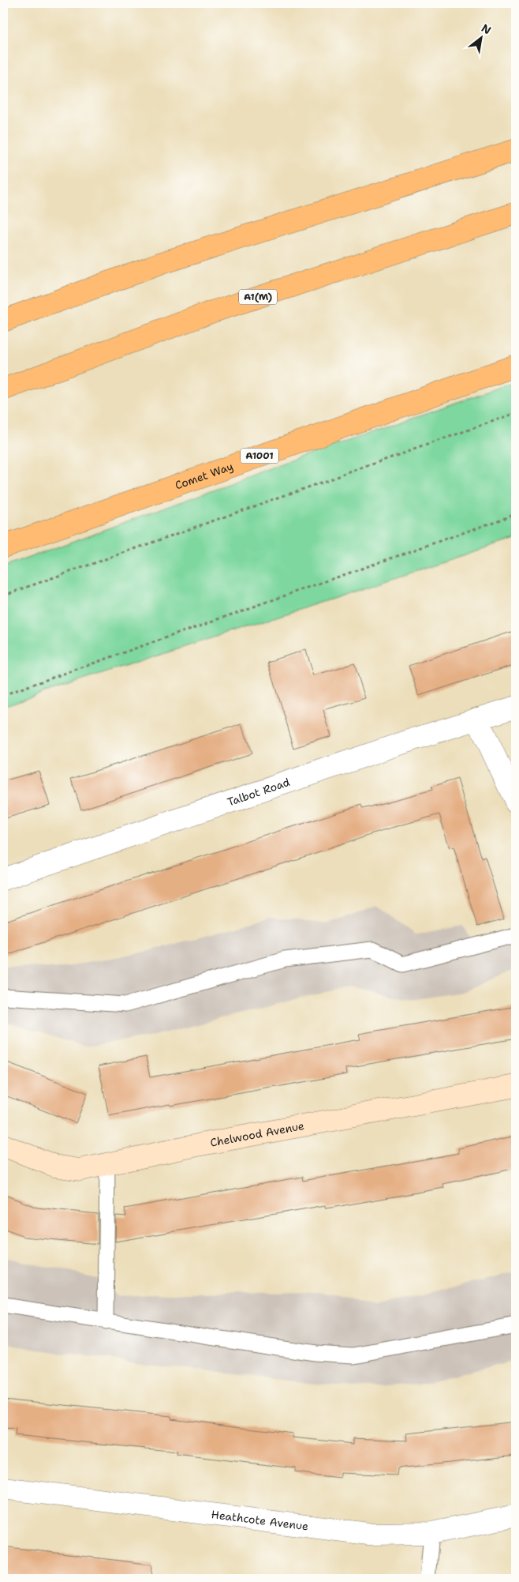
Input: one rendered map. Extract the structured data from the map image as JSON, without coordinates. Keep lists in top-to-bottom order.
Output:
{
  "streets": {
    "main road": ["A1(M)", "A1001", "Comet Way"],
    "street": ["Talbot Road", "Chelwood Avenue", "Heathcote Avenue"]
  },
  "north": "top right"
}
